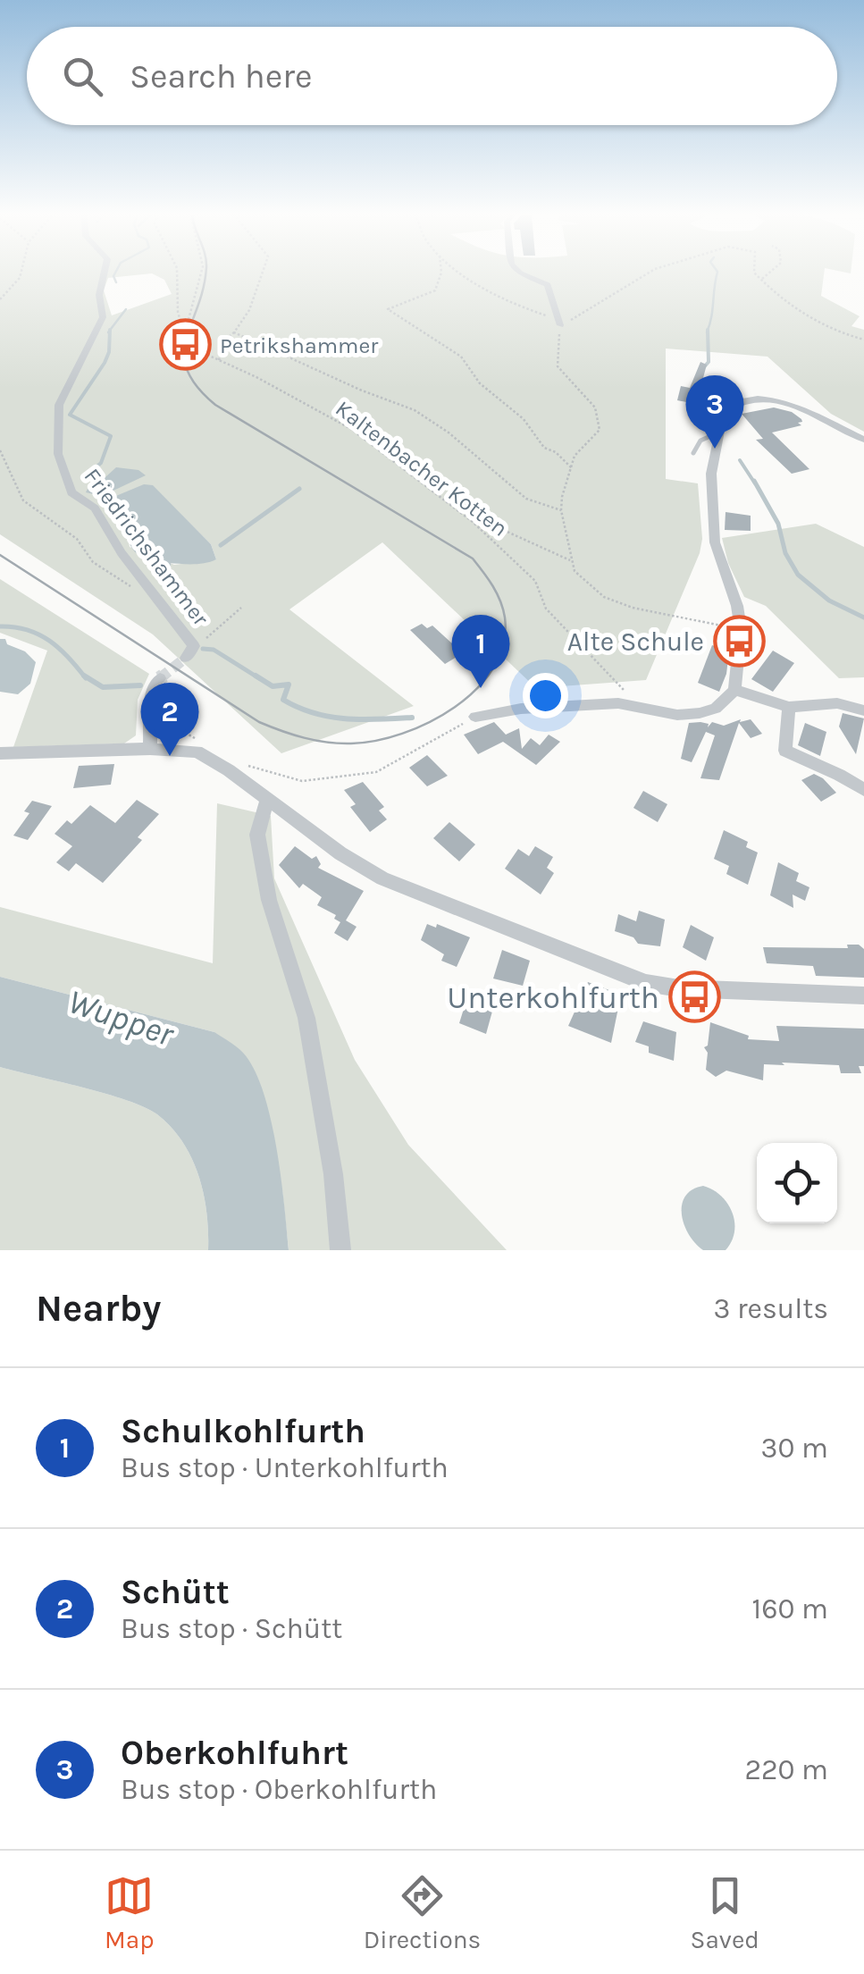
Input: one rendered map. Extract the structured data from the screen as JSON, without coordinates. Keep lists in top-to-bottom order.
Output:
{
  "streets": {
    "street": ["Friedrichshammer"],
    "path": ["Kaltenbacher Kotten"]
  },
  "water": ["Wupper"],
  "places": {
    "bus stop": ["Petrikshammer", "Alte Schule", "Unterkohlfurth"]
  },
  "page": {
    "search": "Search here",
    "pins": ["3", "1", "2"],
    "heading": ["Nearby", "3 results"],
    "list": [
      {
        "mark": "1",
        "name": "Schulkohlfurth",
        "note": "Bus stop · Unterkohlfurth",
        "value": "30 m"
      },
      {
        "mark": "2",
        "name": "Schütt",
        "note": "Bus stop · Schütt",
        "value": "160 m"
      },
      {
        "mark": "3",
        "name": "Oberkohlfuhrt",
        "note": "Bus stop · Oberkohlfurth",
        "value": "220 m"
      }
    ],
    "nav": ["Map", "Directions", "Saved"]
  }
}
